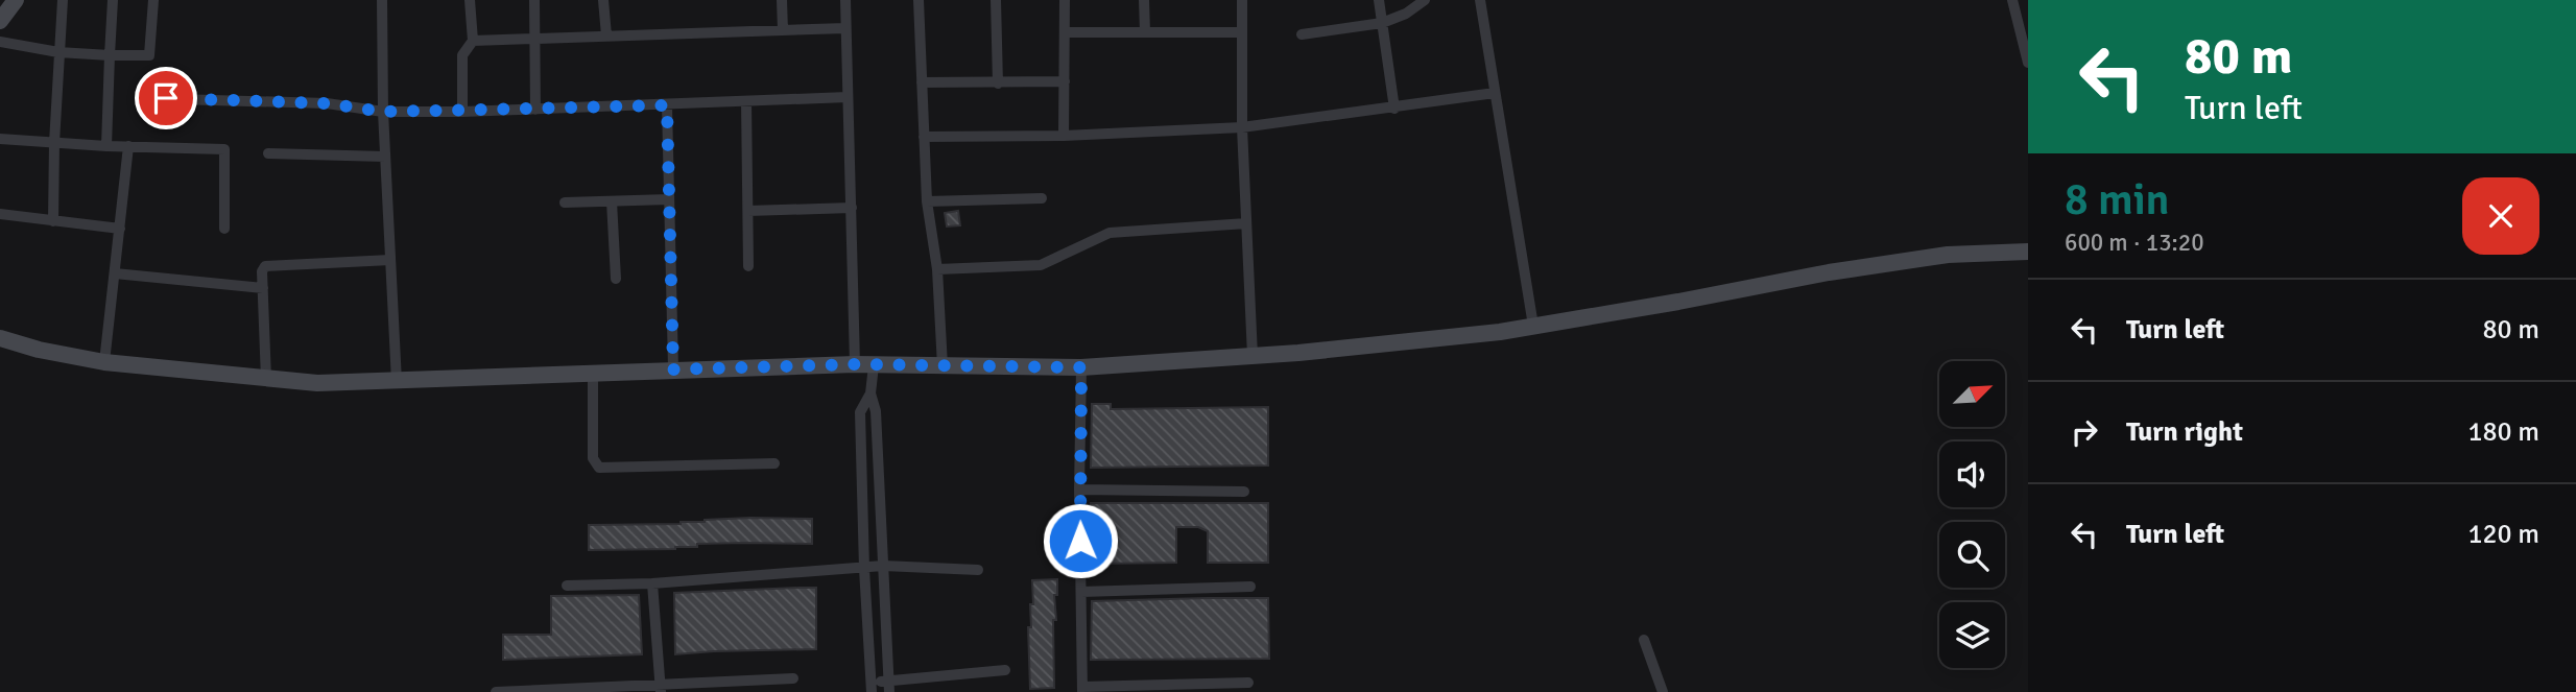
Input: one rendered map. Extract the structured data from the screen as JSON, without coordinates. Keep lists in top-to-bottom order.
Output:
{
  "north": "top right",
  "page": {
    "turn": ["80 m", "Turn left"],
    "heading": ["8 min", "600 m · 13:20"],
    "list": [
      {
        "name": "Turn left",
        "value": "80 m"
      },
      {
        "name": "Turn right",
        "value": "180 m"
      },
      {
        "name": "Turn left",
        "value": "120 m"
      }
    ]
  }
}
